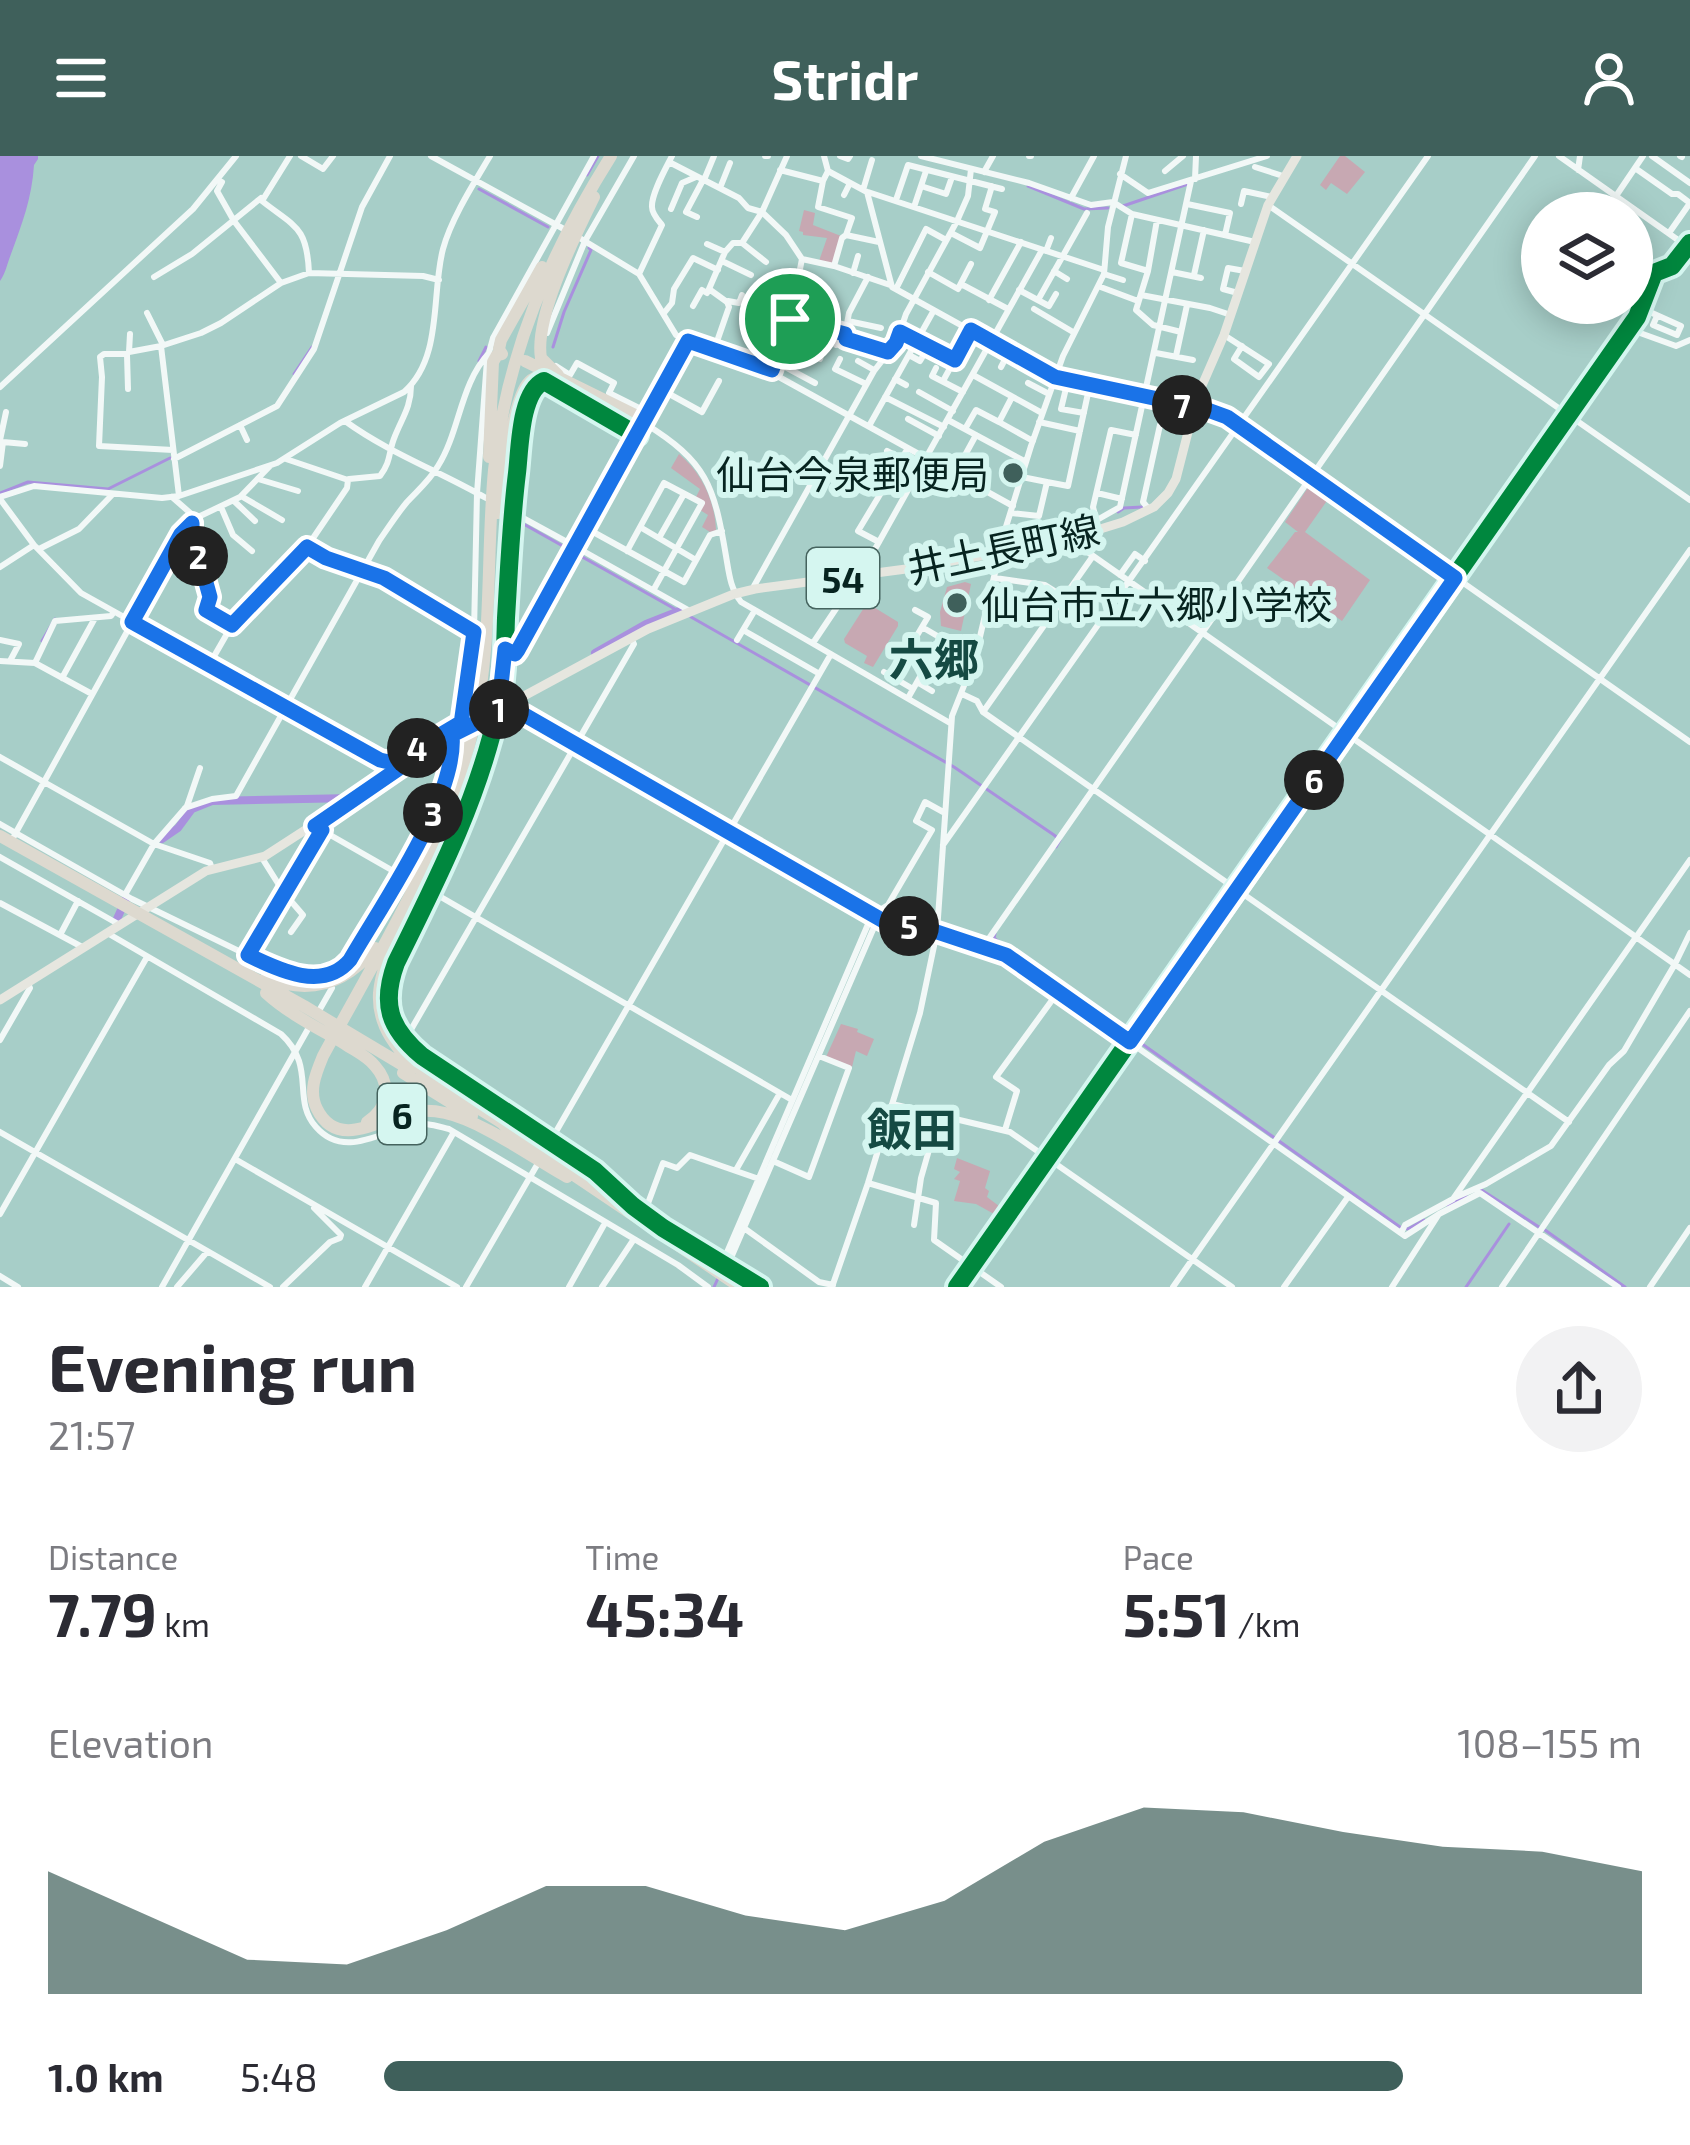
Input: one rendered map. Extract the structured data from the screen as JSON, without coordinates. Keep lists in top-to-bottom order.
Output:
{
  "streets": {
    "highway": ["6"],
    "main road": ["井土長町線", "54"]
  },
  "districts": ["六郷", "飯田"],
  "places": ["仙台今泉郵便局", "仙台市立六郷小学校"],
  "page": {
    "header": "Stridr",
    "pins": [
      "7",
      "2",
      "1",
      "4",
      "6",
      "3",
      "5"
    ],
    "heading": ["Evening run", "21:57"],
    "stats": [
      ["Distance", "7.79 km"],
      ["Time", "45:34"],
      ["Pace", "5:51 /km"]
    ],
    "chart": ["Elevation", "108–155 m"],
    "list": [
      {
        "name": "1.0 km",
        "note": "5:48"
      }
    ]
  }
}
